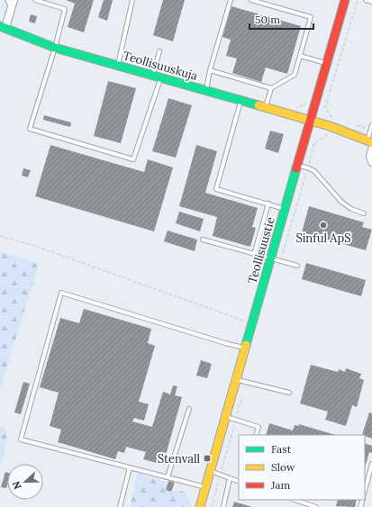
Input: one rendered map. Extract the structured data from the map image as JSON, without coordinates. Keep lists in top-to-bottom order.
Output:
{
  "streets": {
    "street": ["Teollisuuskuja", "Teollisuustie"]
  },
  "crossings": [
    ["Teollisuuskuja", "Teollisuustie"]
  ],
  "places": {
    "other": ["Sinful ApS"],
    "transit": ["Stenvall"]
  },
  "legend": ["Fast", "Slow", "Jam"],
  "scale_bar": "50 m",
  "north": "left"
}
